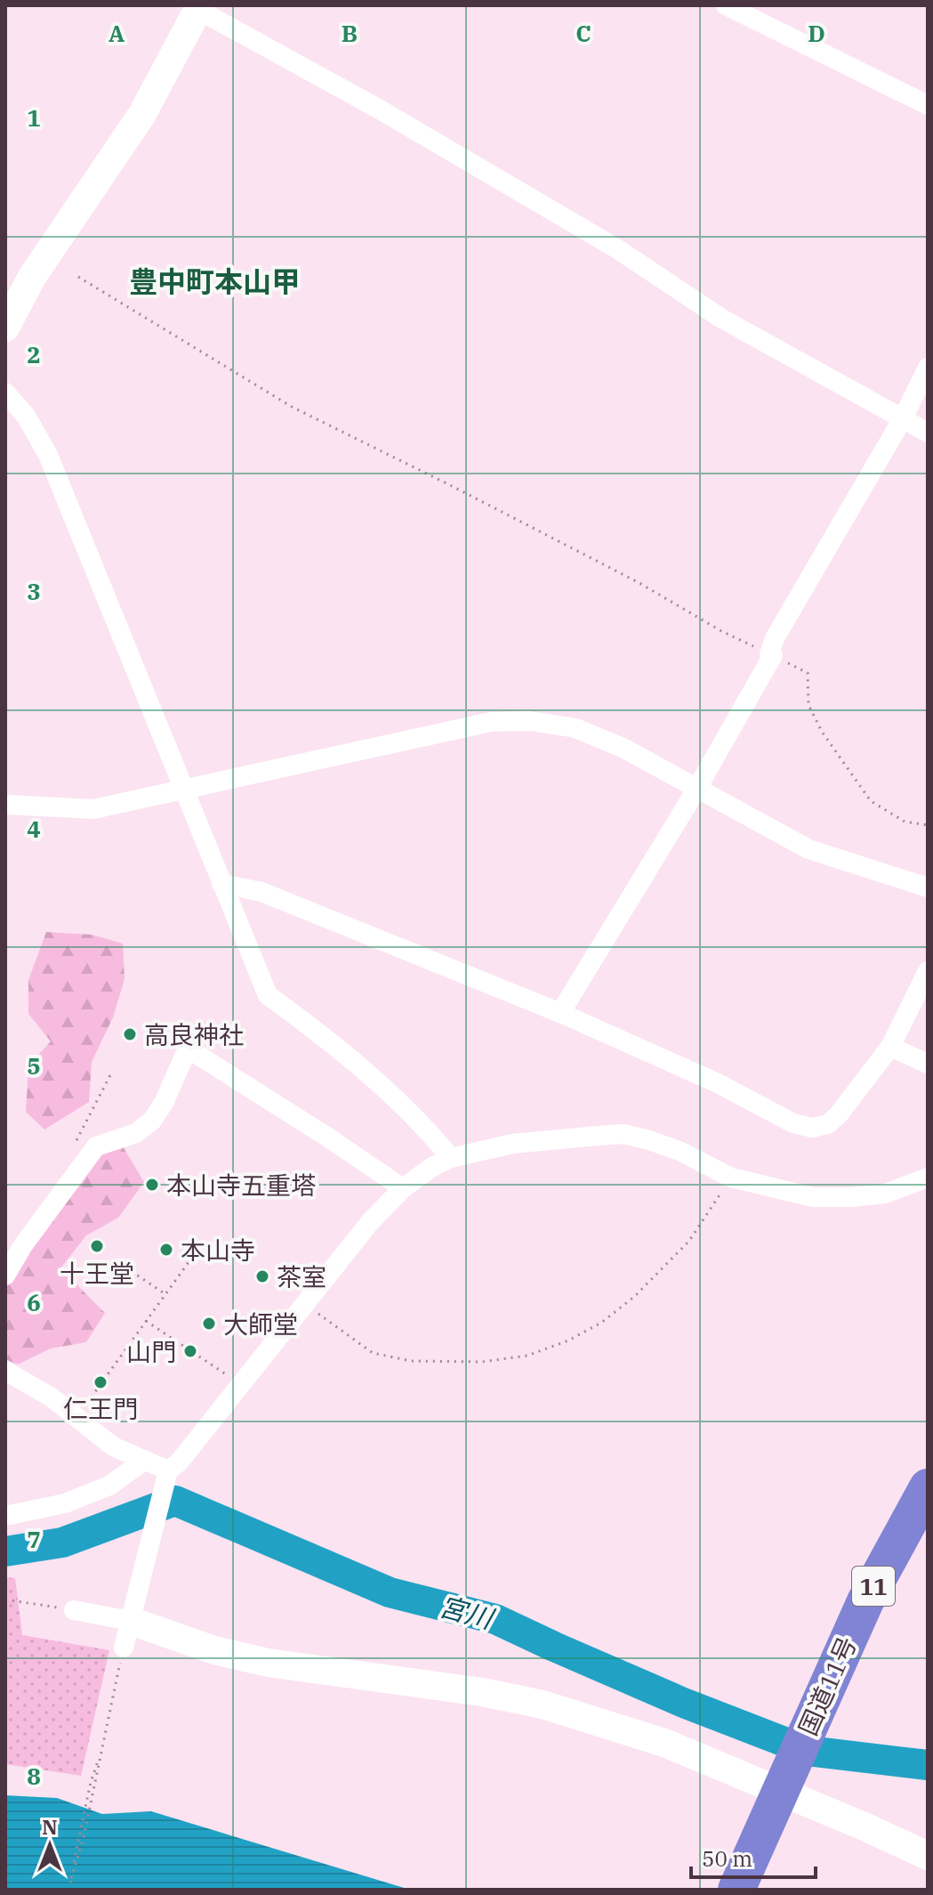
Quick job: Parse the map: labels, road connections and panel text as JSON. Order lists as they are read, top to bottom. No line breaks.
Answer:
{"streets":{"highway":["11","国道11号"]},"districts":["豊中町本山甲"],"water":["宮川"],"places":["高良神社","本山寺五重塔","十王堂","本山寺","茶室","大師堂","山門","仁王門"],"scale_bar":"50 m","north":"top","grid":{"columns":["A","B","C","D"],"rows":["1","2","3","4","5","6","7","8"]}}
